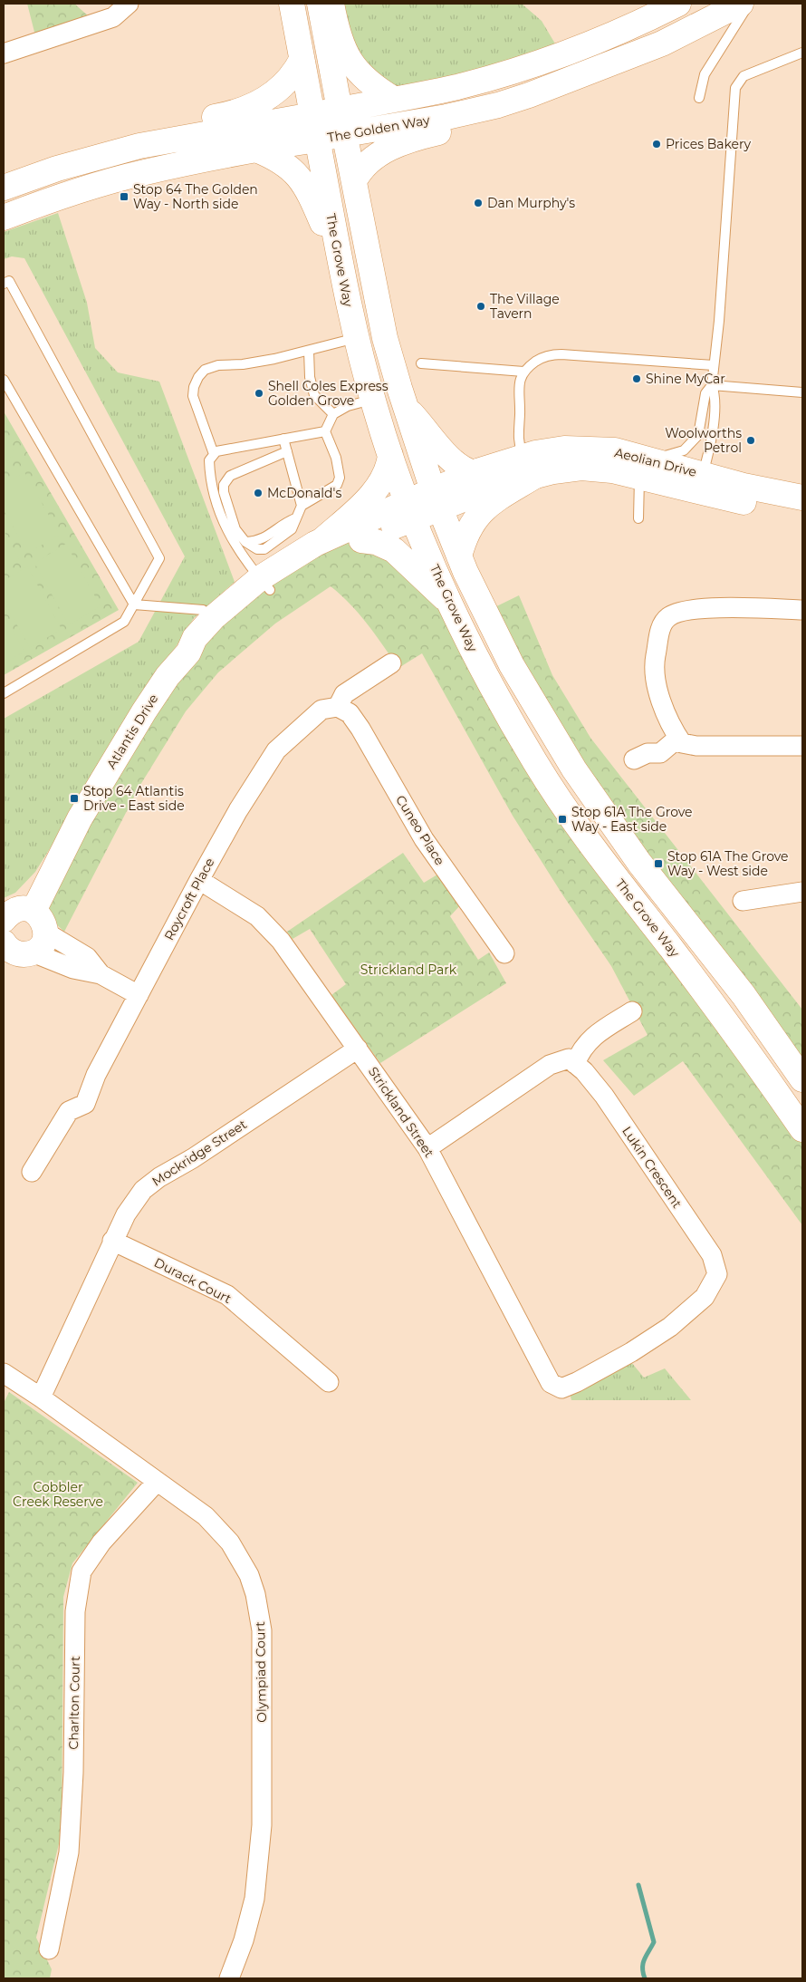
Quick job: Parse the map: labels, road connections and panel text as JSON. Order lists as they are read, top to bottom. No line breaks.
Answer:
{"streets":{"main road":["The Golden Way","The Grove Way","Aeolian Drive","Atlantis Drive"],"street":["Cuneo Place","Roycroft Place","Strickland Street","Mockridge Street","Lukin Crescent","Durack Court","Olympiad Court","Charlton Court"]},"crossings":[["The Golden Way","The Grove Way"],["The Grove Way","Aeolian Drive"],["The Grove Way","Atlantis Drive"],["Aeolian Drive","Atlantis Drive"],["Cuneo Place","Roycroft Place"],["Roycroft Place","Strickland Street"],["Strickland Street","Mockridge Street"],["Strickland Street","Lukin Crescent"],["Mockridge Street","Durack Court"],["Mockridge Street","Olympiad Court"],["Olympiad Court","Charlton Court"]],"parks":["Strickland Park","Cobbler Creek Reserve"],"places":{"other":["Prices Bakery","Dan Murphy's","The Village Tavern","Shine MyCar","Shell Coles Express Golden Grove","Woolworths Petrol","McDonald's"],"transit":["Stop 64 The Golden Way - North side","Stop 64 Atlantis Drive - East side","Stop 61A The Grove Way - East side","Stop 61A The Grove Way - West side"]}}
